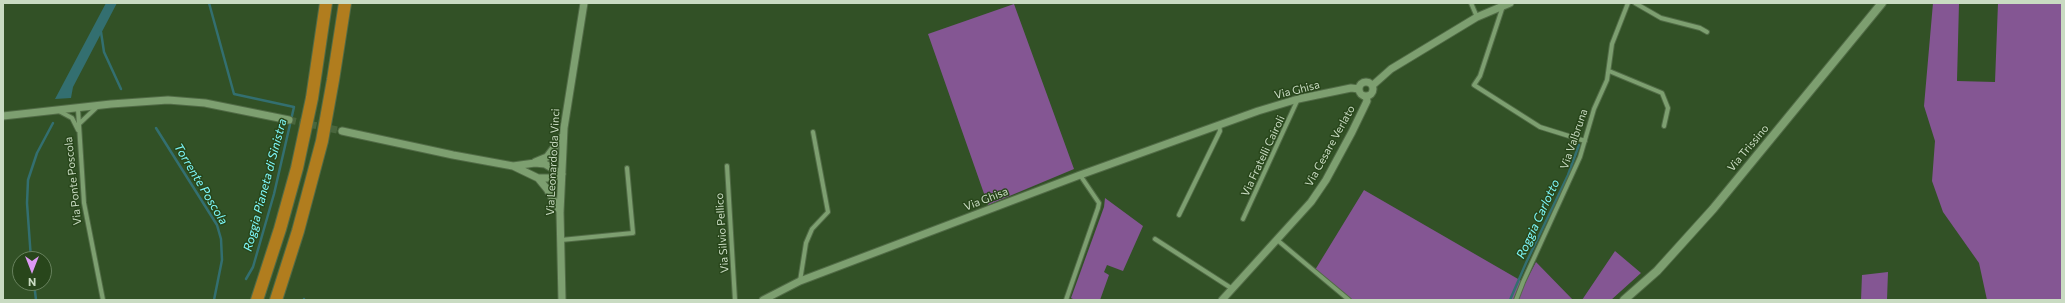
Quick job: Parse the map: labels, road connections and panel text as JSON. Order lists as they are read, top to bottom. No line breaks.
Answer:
{"streets":{"main road":["Via Trissino"],"street":["Via Ghisa","Via Valbruna","Via Cesare Verlato","Via Fratelli Cairoli","Via Leonardo da Vinci","Via Ponte Poscola","Via Silvio Pellico"]},"crossings":[["Via Ghisa","Via Cesare Verlato"],["Via Ghisa","Via Fratelli Cairoli"]],"water":["Torrente Poscola","Roggia Pianeta di Sinistra","Roggia Carlotto"],"north":"bottom"}
